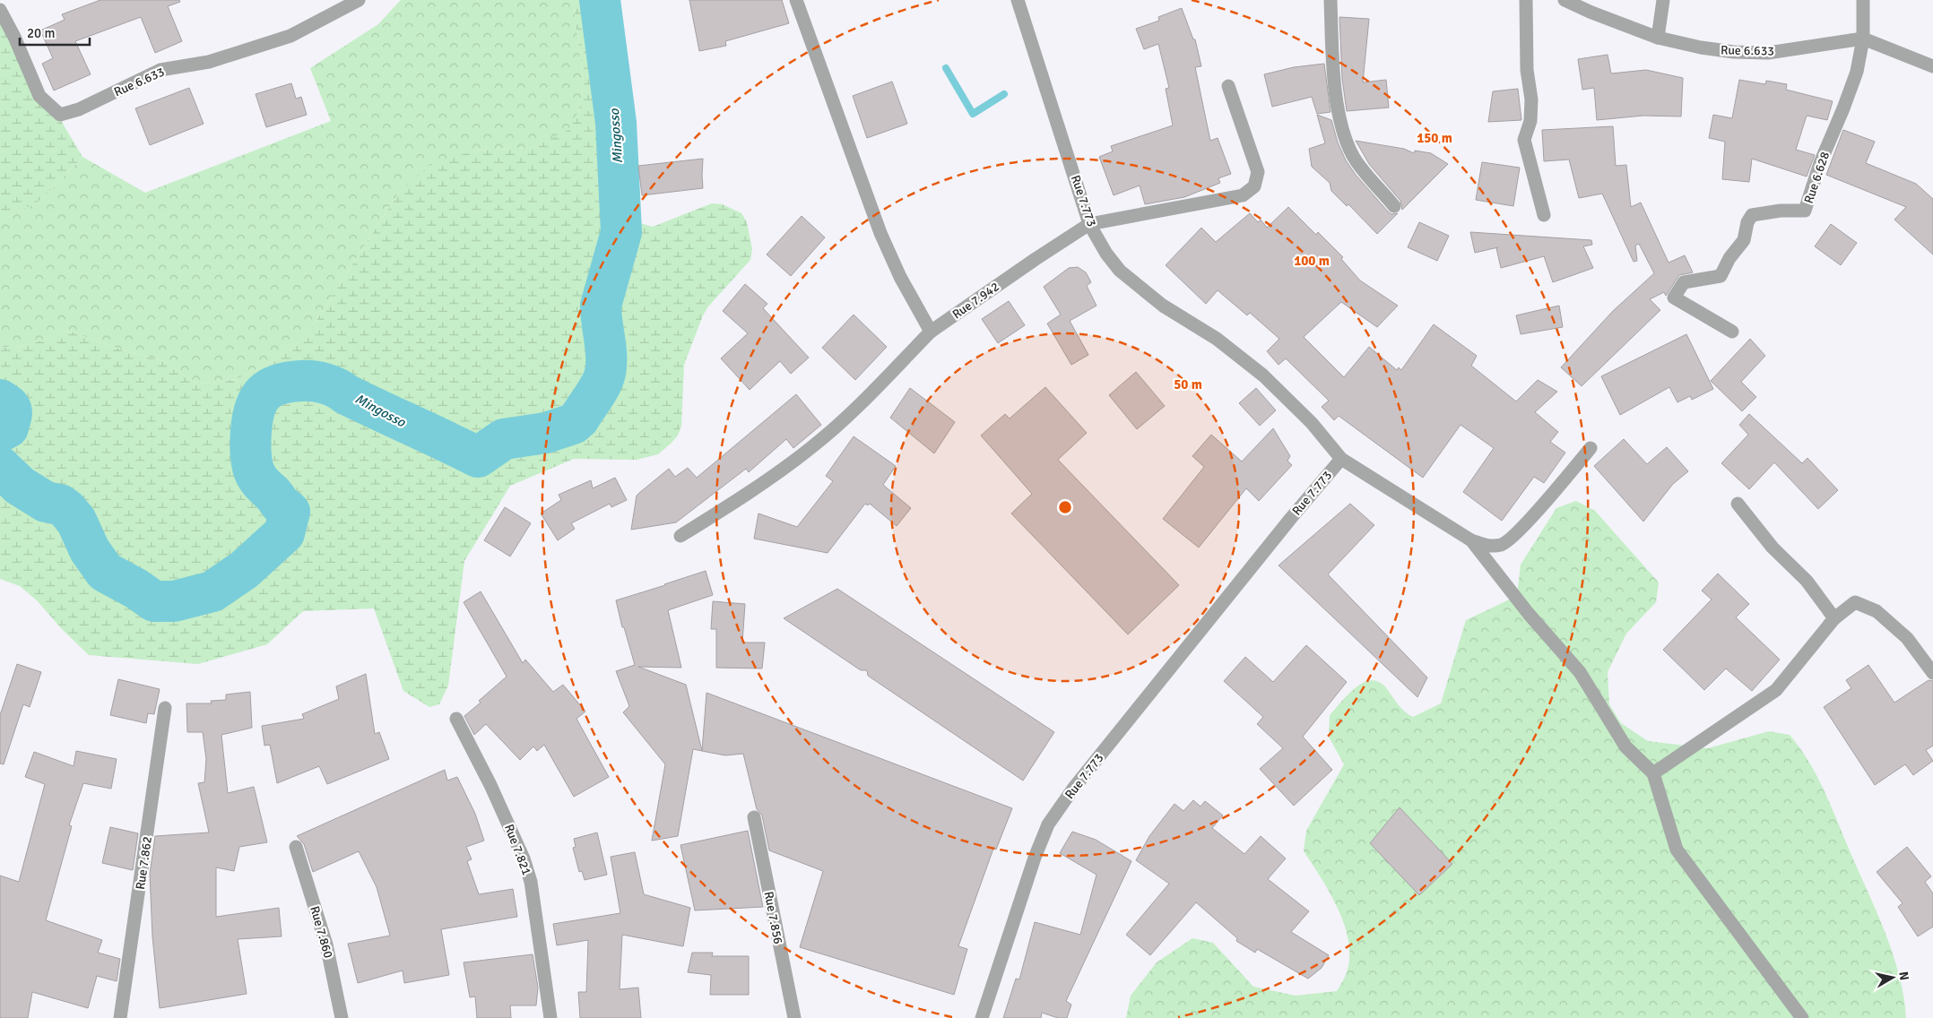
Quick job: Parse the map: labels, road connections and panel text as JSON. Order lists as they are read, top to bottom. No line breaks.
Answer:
{"streets":{"street":["Rue 6.633","Rue 6.628","Rue 7.773","Rue 7.942","Rue 7.821","Rue 7.862","Rue 7.856","Rue 7.860"]},"crossings":[["Rue 6.633","Rue 6.628"],["Rue 7.773","Rue 7.942"]],"water":["Mingosso"],"scale_bar":"20 m","north":"right","rings":["150 m","100 m","50 m"]}
